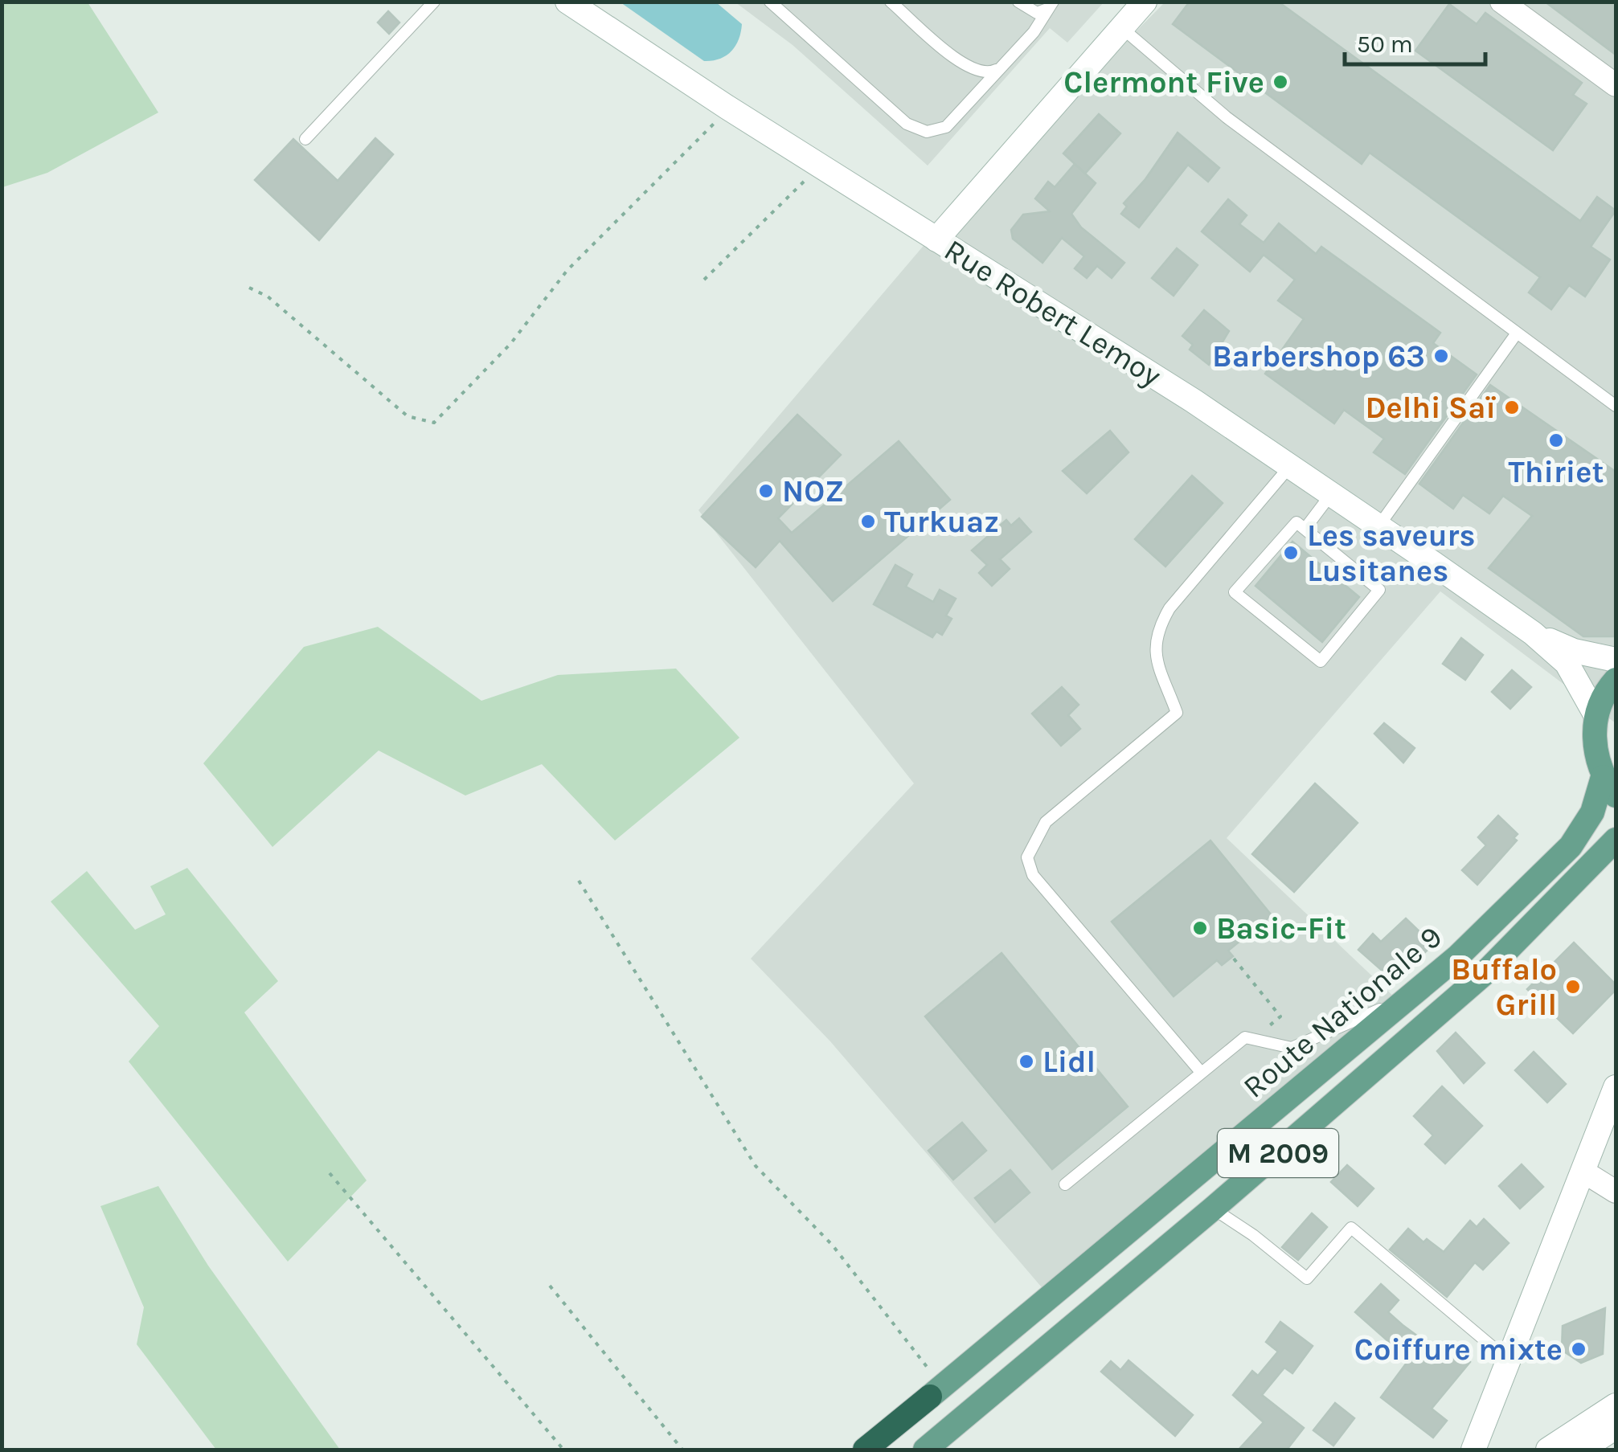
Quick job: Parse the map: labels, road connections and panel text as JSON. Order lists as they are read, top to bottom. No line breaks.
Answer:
{"streets":{"highway":["Route Nationale 9","M 2009"],"main road":["Rue Robert Lemoy"]},"places":["Clermont Five","Barbershop 63","Delhi Saï","Thiriet","NOZ","Turkuaz","Les saveurs Lusitanes","Basic-Fit","Buffalo Grill","Lidl","Coiffure mixte"],"scale_bar":"50 m"}
